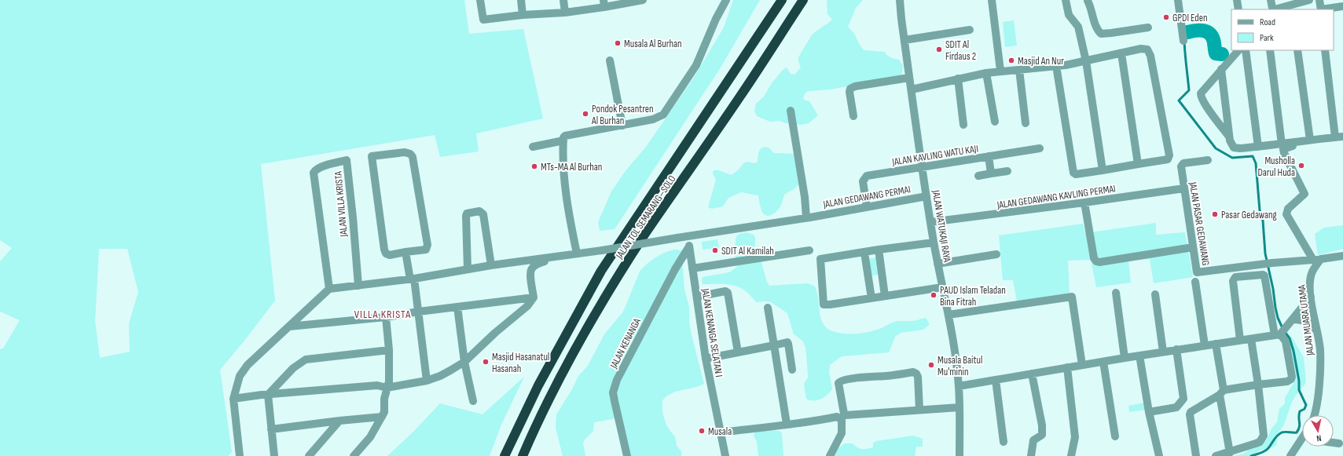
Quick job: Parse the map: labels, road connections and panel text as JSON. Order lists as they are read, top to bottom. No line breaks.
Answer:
{"streets":{"highway":["JALAN TOL SEMARANG–SOLO"],"street":["JALAN KAVLING WATU KAJI","JALAN GEDAWANG PERMAI","JALAN GEDAWANG KAVLING PERMAI","JALAN VILLA KRISTA","JALAN PASAR GEDAWANG","JALAN WATUKAJI RAYA","JALAN MUARA UTAMA","JALAN KENANGA SELATAN I","JALAN KENANGA"]},"crossings":[["JALAN KAVLING WATU KAJI","JALAN GEDAWANG PERMAI"],["JALAN KAVLING WATU KAJI","JALAN WATUKAJI RAYA"],["JALAN GEDAWANG PERMAI","JALAN WATUKAJI RAYA"],["JALAN GEDAWANG KAVLING PERMAI","JALAN PASAR GEDAWANG"],["JALAN GEDAWANG KAVLING PERMAI","JALAN WATUKAJI RAYA"],["JALAN PASAR GEDAWANG","JALAN MUARA UTAMA"],["JALAN KENANGA SELATAN I","JALAN KENANGA"]],"districts":["VILLA KRISTA"],"places":["GPDI Eden","Musala Al Burhan","SDIT Al Firdaus 2","Masjid An Nur","Pondok Pesantren Al Burhan","Musholla Darul Huda","MTs-MA Al Burhan","Pasar Gedawang","SDIT Al Kamilah","PAUD Islam Teladan Bina Fitrah","Masjid Hasanatul Hasanah","Musala Baitul Mu'minin","Musala"],"legend":["Road","Park"],"north":"bottom"}
